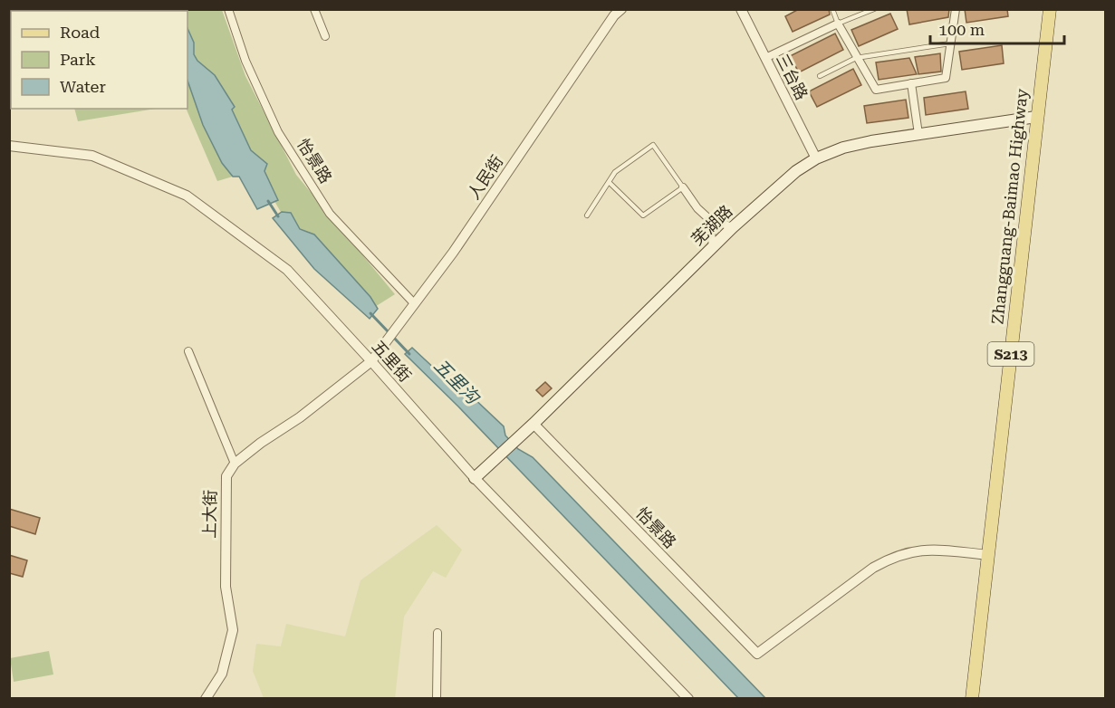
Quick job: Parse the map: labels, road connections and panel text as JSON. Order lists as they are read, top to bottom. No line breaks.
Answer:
{"streets":{"main road":["Zhangguang-Baimao Highway","芜湖路","S213"],"street":["三台路","怡景路","人民街","五里街","上大街"]},"crossings":[["三台路","芜湖路"],["怡景路","人民街"],["怡景路","Zhangguang-Baimao Highway"],["怡景路","芜湖路"],["人民街","五里街"],["Zhangguang-Baimao Highway","芜湖路"],["芜湖路","五里街"]],"water":["五里沟"],"legend":["Road","Park","Water"],"scale_bar":"100 m"}
